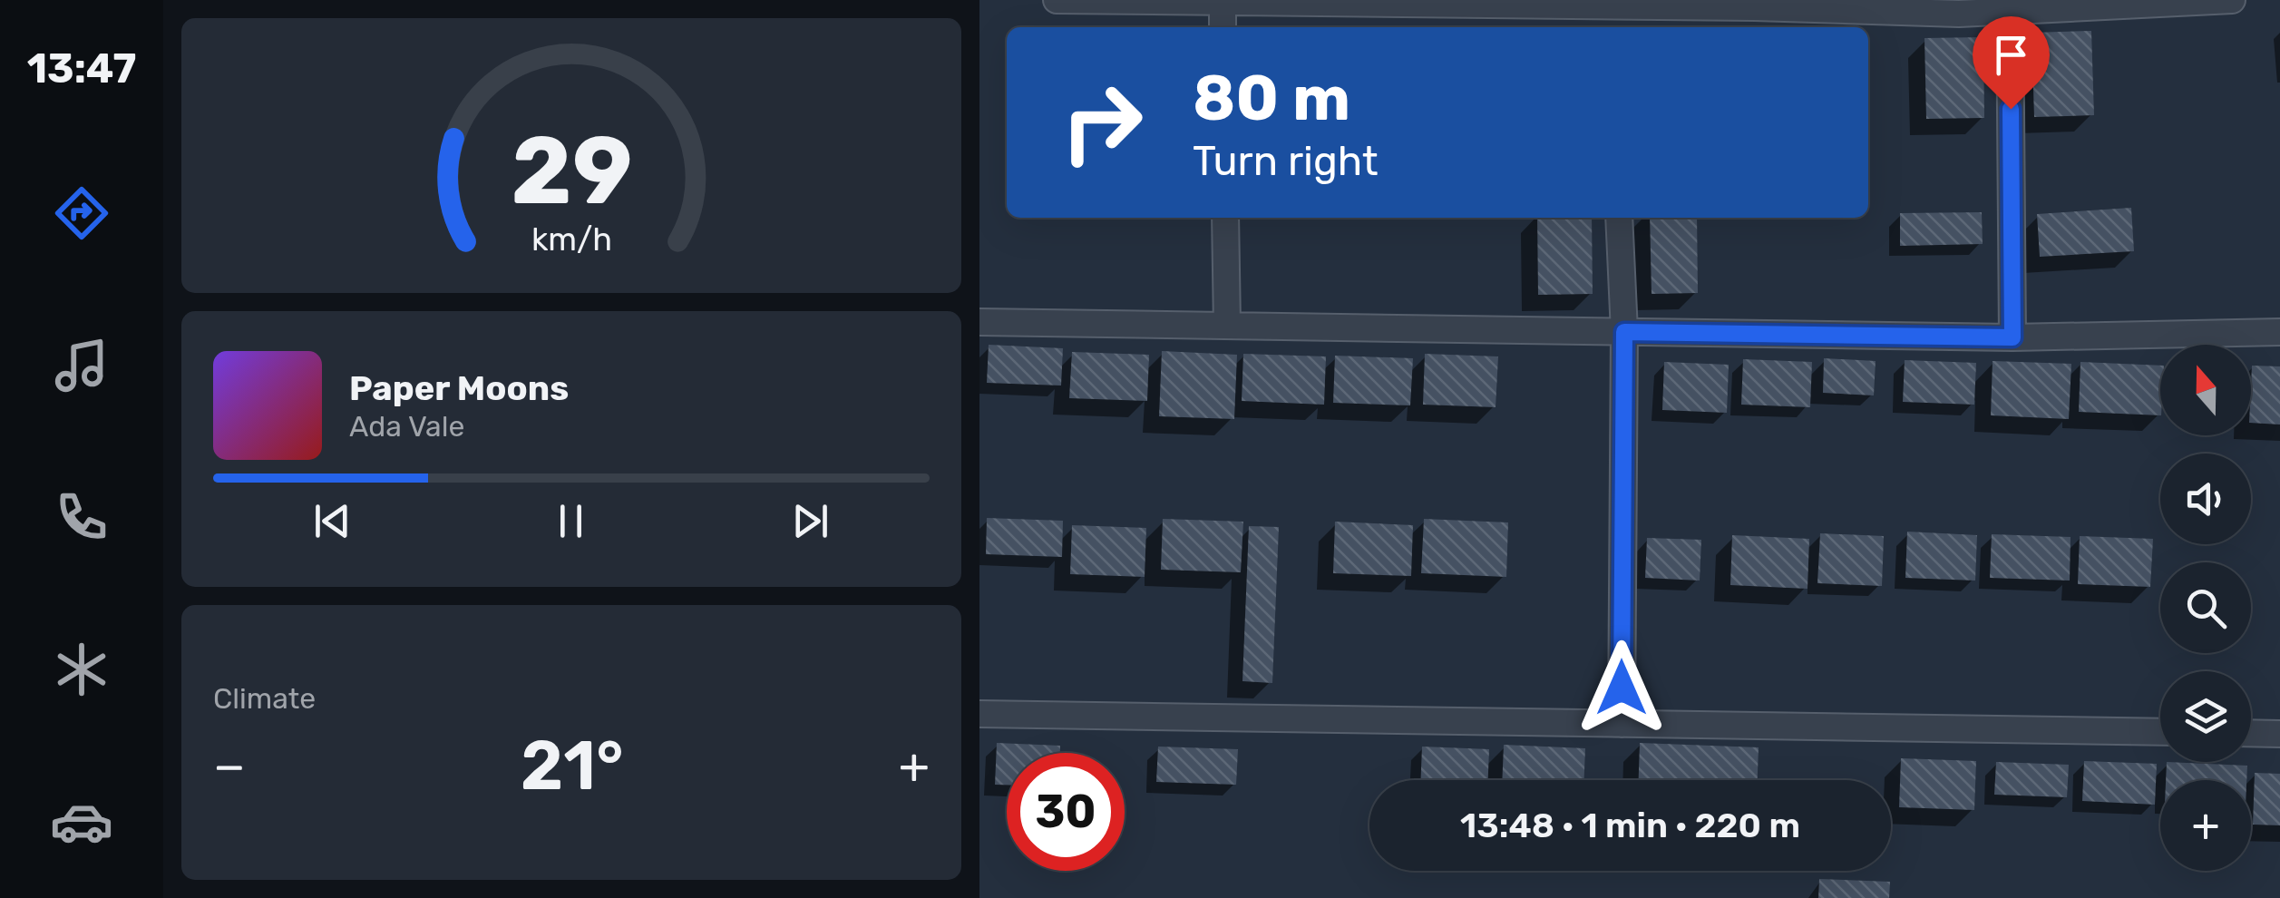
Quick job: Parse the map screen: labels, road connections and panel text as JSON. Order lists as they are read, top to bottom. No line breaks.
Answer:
{"north":"top","page":{"tabs":"13:47","turn":["80 m","Turn right"],"map_buttons":"+","song":["Paper Moons","Ada Vale"],"tile":"Climate","heat":["−","21°","+"],"limit":"30","trip":"13:48 · 1 min · 220 m","gauge":["29","km/h"]}}
